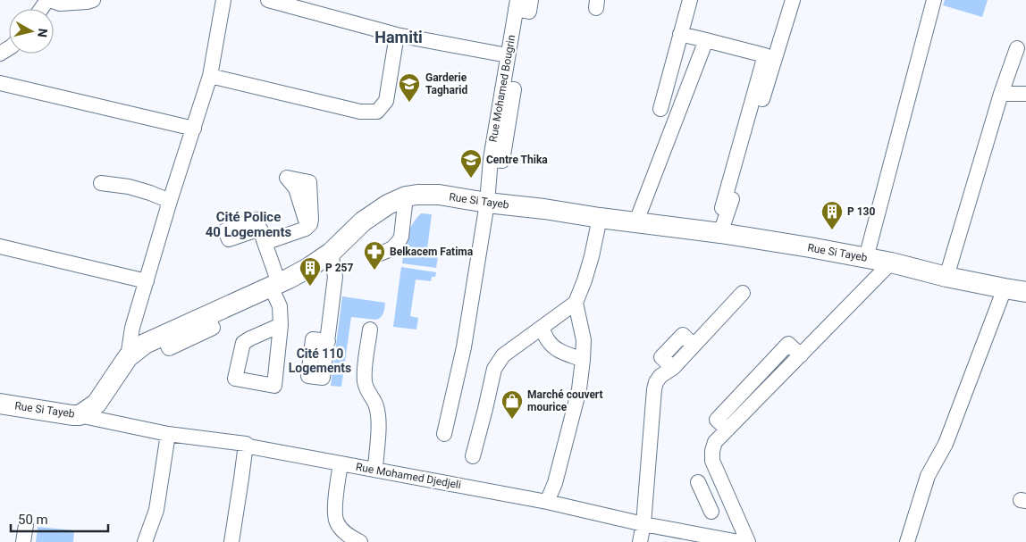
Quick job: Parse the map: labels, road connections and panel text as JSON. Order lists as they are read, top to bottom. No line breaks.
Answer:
{"streets":{"main road":["Rue Si Tayeb"],"street":["Rue Mohamed Bougrin","Rue Mohamed Djedjeli"]},"crossings":[["Rue Si Tayeb","Rue Mohamed Djedjeli"]],"districts":["Hamiti","Cité Police 40 Logements","Cité 110 Logements"],"places":{"school or university":["Garderie Tagharid","Centre Thika"],"building":["P 130","P 257"],"pharmacy":["Belkacem Fatima"],"shop":["Marché couvert mourice"]},"scale_bar":"50 m","north":"right"}
